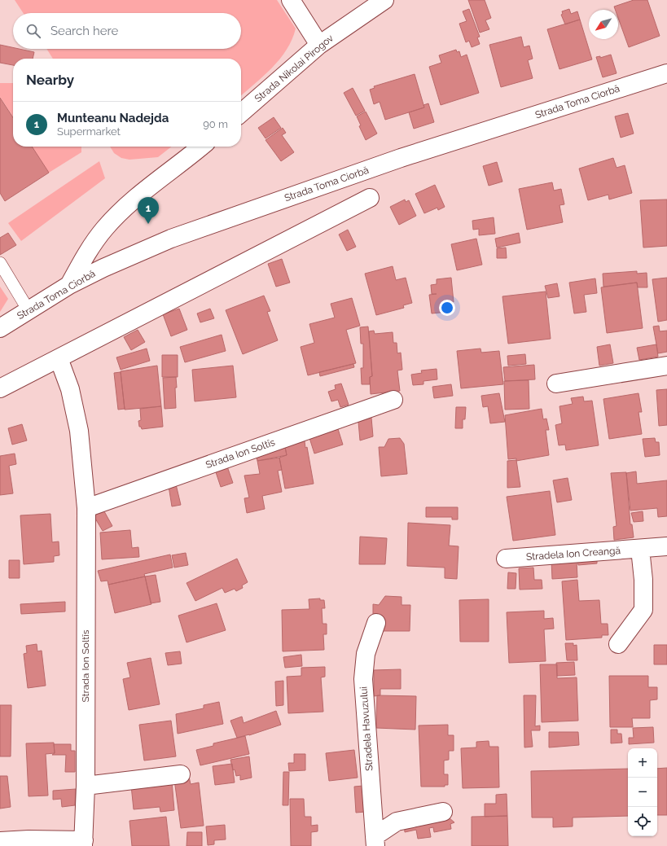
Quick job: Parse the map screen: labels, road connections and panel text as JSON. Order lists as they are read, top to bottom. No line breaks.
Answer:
{"streets":{"street":["Strada Nikolai Pirogov","Strada Toma Ciorbă","Strada Ion Soltîs","Stradela Ion Creangă","Stradela Havuzului"]},"north":"bottom left","page":{"search":"Search here","heading":"Nearby","list":[{"mark":"1","name":"Munteanu Nadejda","note":"Supermarket","value":"90 m"}],"pins":"1","map_buttons":["+","−"]}}
